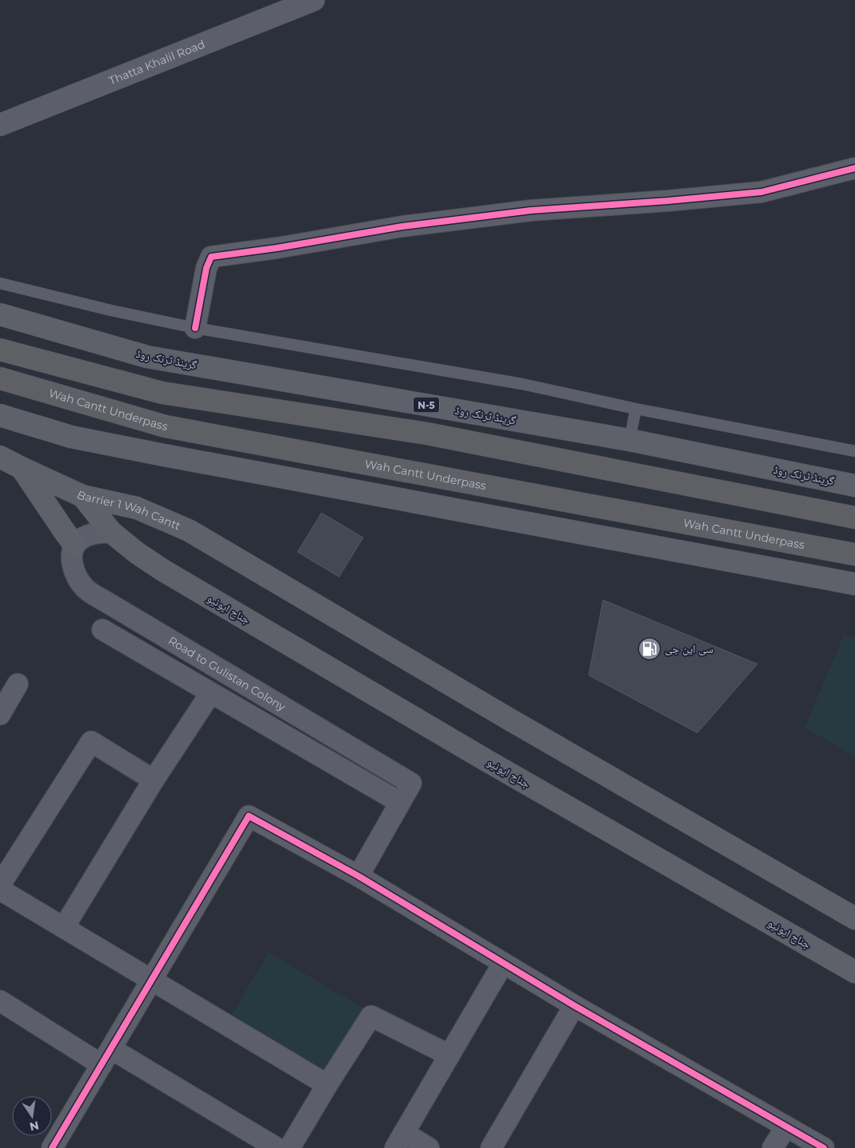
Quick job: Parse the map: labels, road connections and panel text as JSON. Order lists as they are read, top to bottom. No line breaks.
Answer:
{"streets":{"highway":["Wah Cantt Underpass"],"main road":["گرینڈ ٹرنک روڈ","N-5","Barrier 1 Wah Cantt","جناح ایونیو"],"street":["Thatta Khalil Road","Road to Gulistan Colony"]},"crossings":[["Barrier 1 Wah Cantt","جناح ایونیو"]],"places":{"fuel station":["سی این جی"]},"north":"bottom"}
